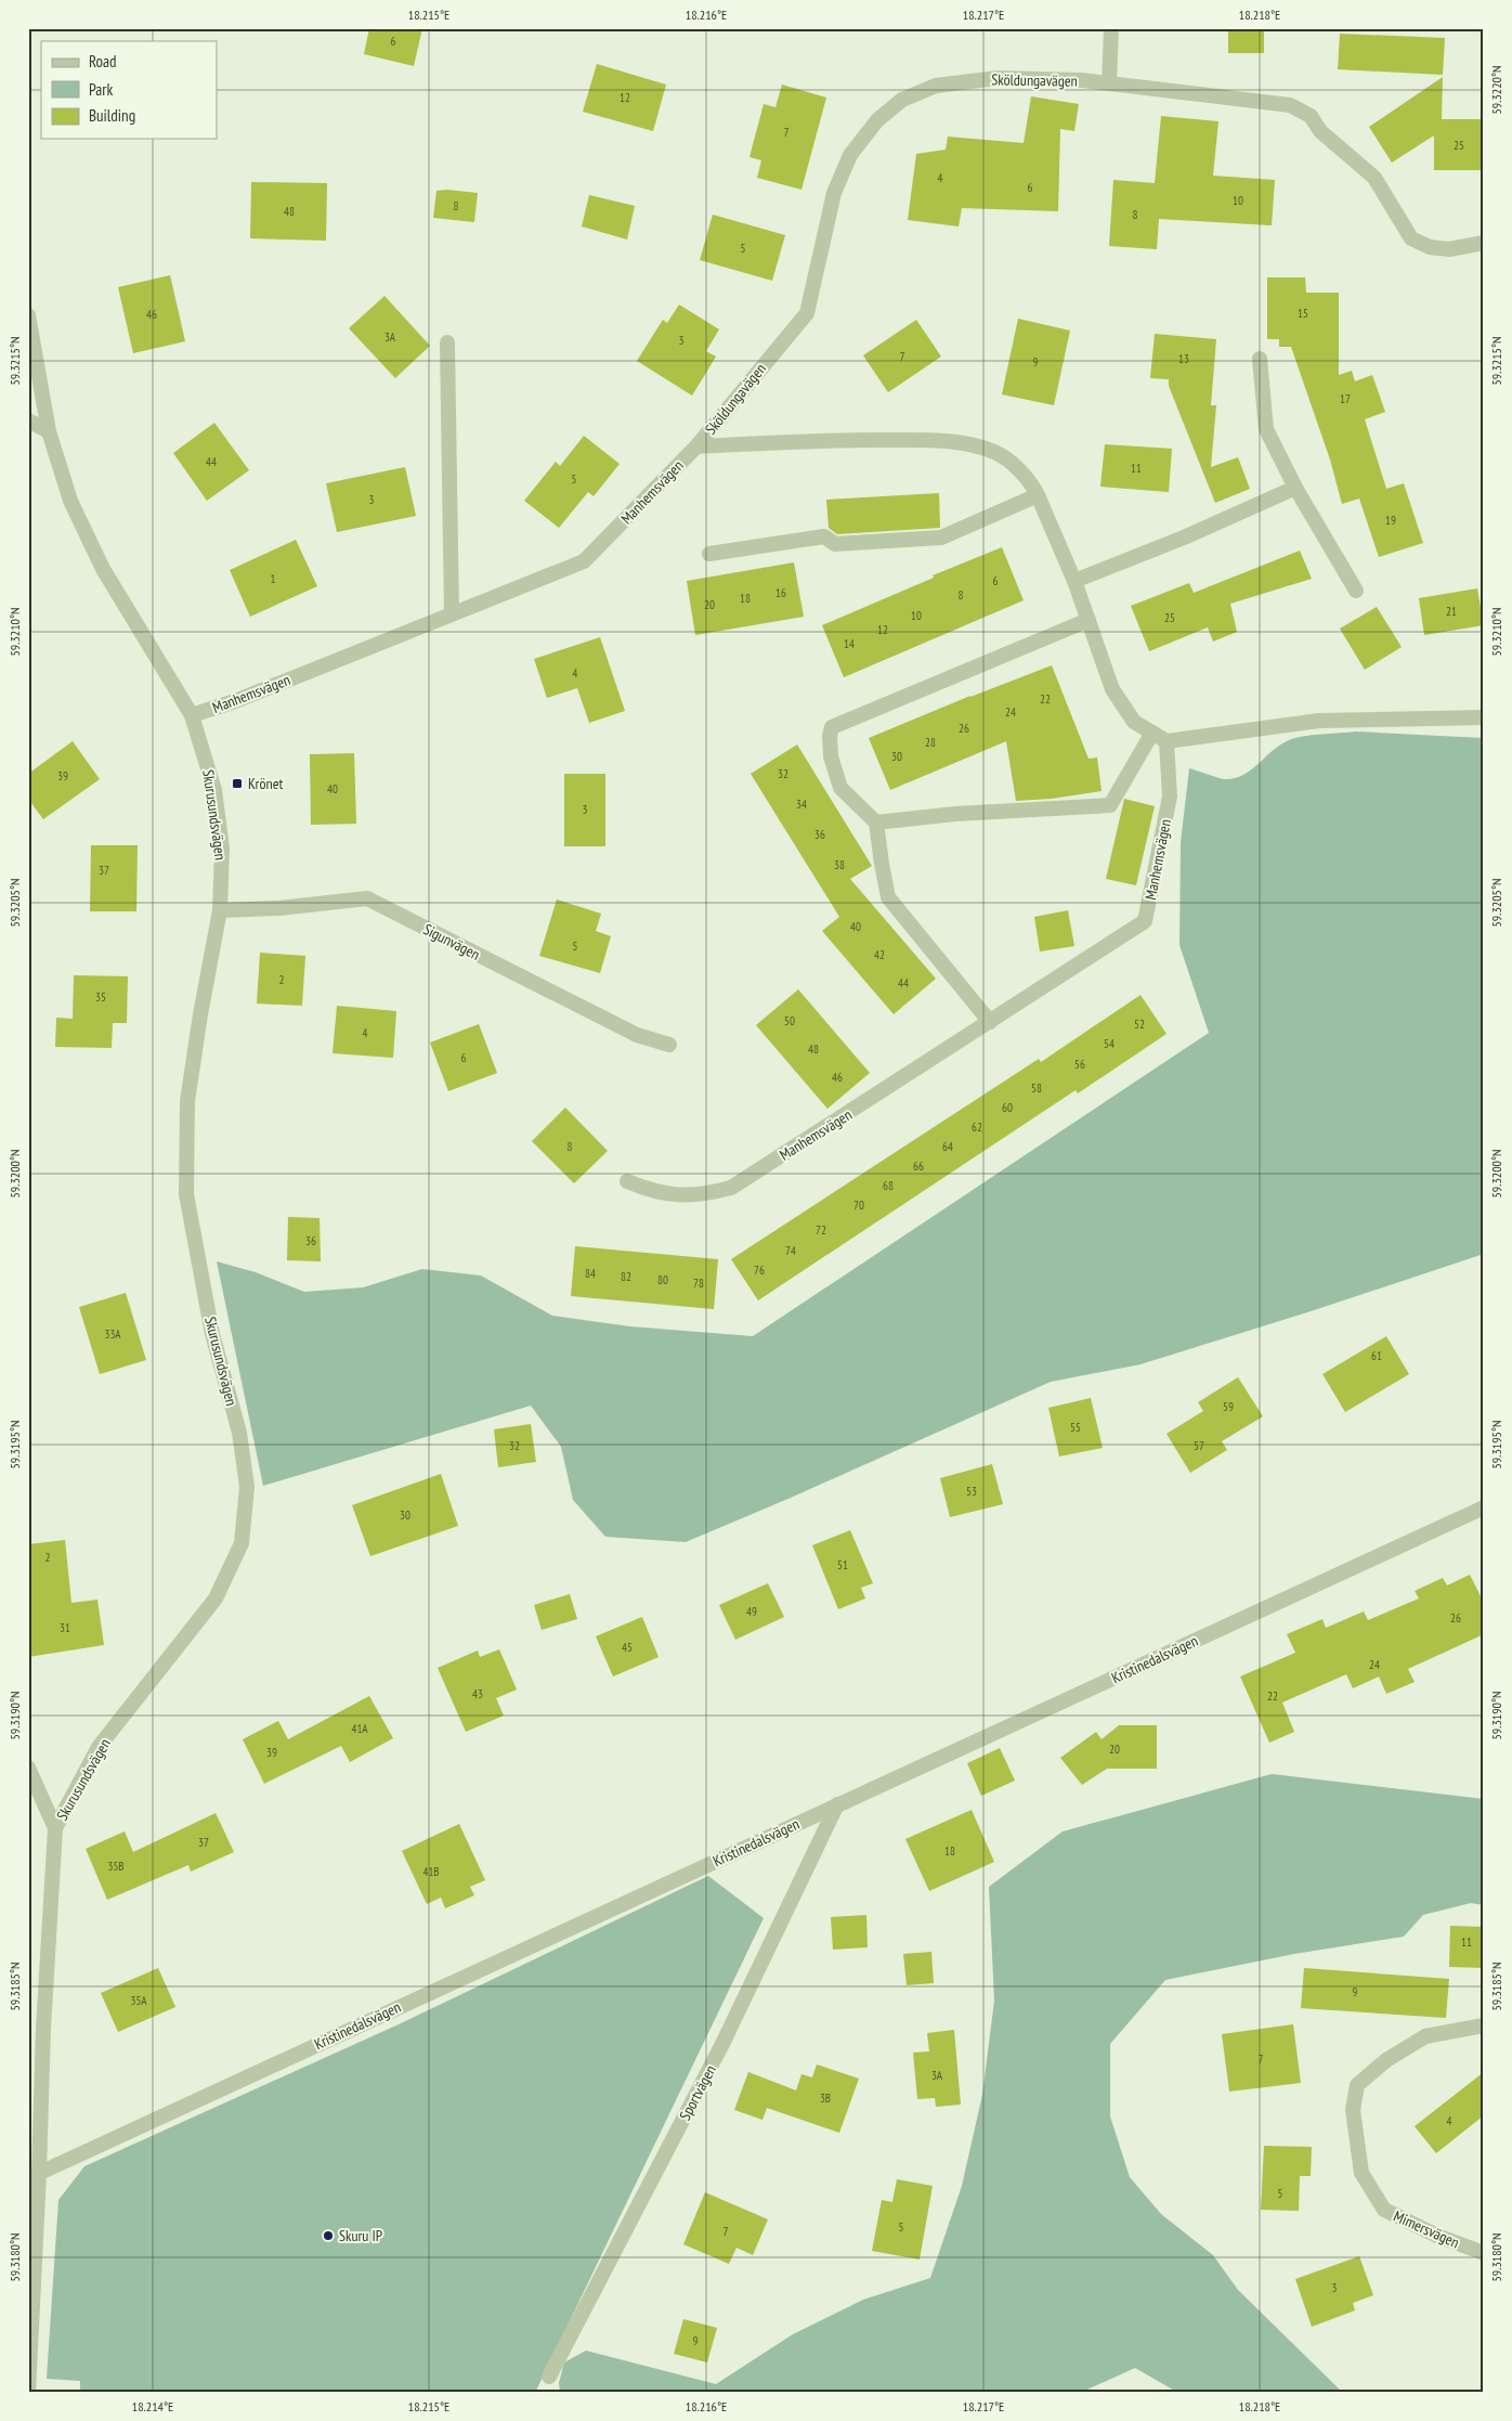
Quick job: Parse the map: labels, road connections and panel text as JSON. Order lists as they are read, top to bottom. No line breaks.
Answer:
{"streets":{"street":["Sköldungavägen","Manhemsvägen","Skurusundsvägen","Sigunvägen","Kristinedalsvägen","Sportvägen","Mimersvägen"]},"crossings":[["Sköldungavägen","Manhemsvägen"],["Manhemsvägen","Skurusundsvägen"],["Skurusundsvägen","Sigunvägen"],["Skurusundsvägen","Kristinedalsvägen"],["Kristinedalsvägen","Sportvägen"]],"places":{"transit":["Krönet"],"other":["Skuru IP"]},"house_numbers":["6","12","7","25","4","6","10","8","48","8","5","15","46","3A","3","7","13","9","17","44","11","5","3","19","1","6","16","8","18","20","21","10","25","12","14","4","22","24","26","28","30","32","39","40","34","3","36","38","37","40","5","42","2","44","35","50","52","4","54","48","6","56","46","58","60","62","8","64","66","68","70","72","36","74","76","84","82","80","78","33A","61","59","55","32","57","53","30","2","51","49","26","31","45","24","43","22","41A","20","39","37","18","35B","41B","11","9","35A","7","3A","3B","4","5","5","7","3","9"],"legend":["Road","Park","Building"],"coordinates":["18.215°E","18.216°E","18.217°E","18.218°E","59.3220°N","59.3215°N","59.3210°N","59.3205°N","59.3200°N","59.3195°N","59.3190°N","59.3185°N","59.3180°N","18.214°E"]}
